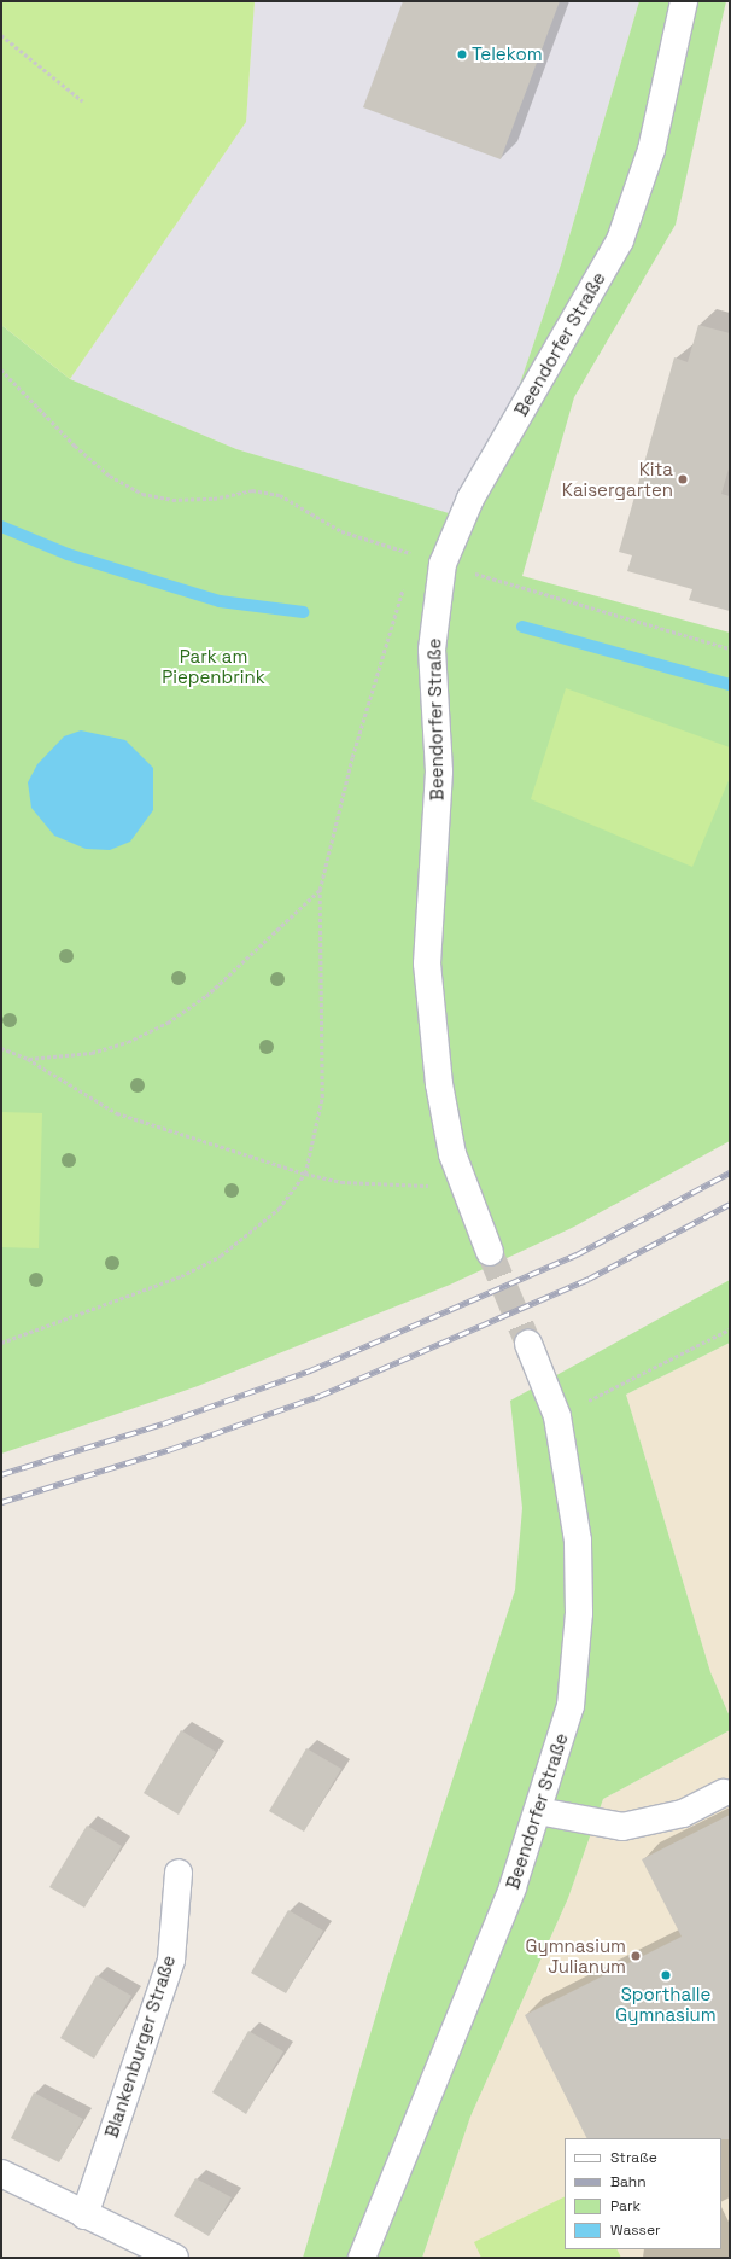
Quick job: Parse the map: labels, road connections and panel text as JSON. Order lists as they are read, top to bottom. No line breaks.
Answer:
{"streets":{"street":["Beendorfer Straße","Blankenburger Straße"]},"parks":["Park am Piepenbrink"],"places":["Telekom","Kita Kaisergarten","Gymnasium Julianum","Sporthalle Gymnasium"],"legend":["Straße","Bahn","Park","Wasser"]}
